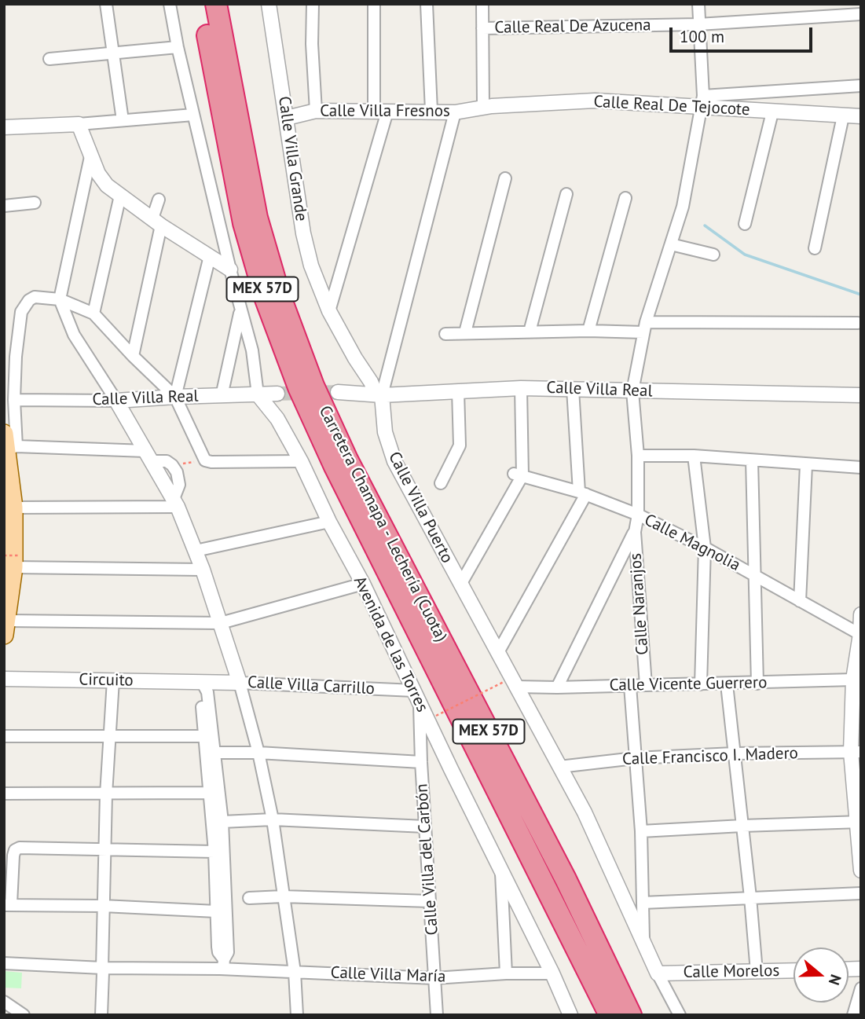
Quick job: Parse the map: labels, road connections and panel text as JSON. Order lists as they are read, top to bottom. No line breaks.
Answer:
{"streets":{"highway":["MEX 57D","Carretera Chamapa - Lechería (Cuota)"],"street":["Calle Real De Azucena","Calle Real De Tejocote","Calle Villa Fresnos","Calle Villa Grande","Calle Villa Real","Calle Villa Puerto","Calle Magnolia","Calle Naranjos","Avenida de las Torres","Circuito","Calle Vicente Guerrero","Calle Villa Carrillo","Calle Francisco I. Madero","Calle Villa del Carbón","Calle Morelos","Calle Villa María"]},"crossings":[["Calle Real De Azucena","Calle Naranjos"],["Calle Real De Tejocote","Calle Villa Fresnos"],["Calle Real De Tejocote","Calle Naranjos"],["Calle Villa Fresnos","Calle Villa Grande"],["Calle Villa Grande","Calle Villa Real"],["Calle Villa Grande","Calle Villa Puerto"],["Calle Villa Real","Calle Villa Puerto"],["Calle Villa Real","Calle Naranjos"],["Calle Villa Real","Avenida de las Torres"],["Calle Villa Puerto","Calle Vicente Guerrero"],["Calle Villa Puerto","Calle Francisco I. Madero"],["Calle Magnolia","Calle Naranjos"],["Calle Naranjos","Calle Vicente Guerrero"],["Avenida de las Torres","Calle Villa Carrillo"],["Avenida de las Torres","Calle Villa del Carbón"],["Avenida de las Torres","Calle Villa María"],["Circuito","Calle Villa Carrillo"],["Calle Villa Carrillo","Calle Villa del Carbón"],["Calle Villa del Carbón","Calle Villa María"]],"scale_bar":"100 m","north":"right"}
